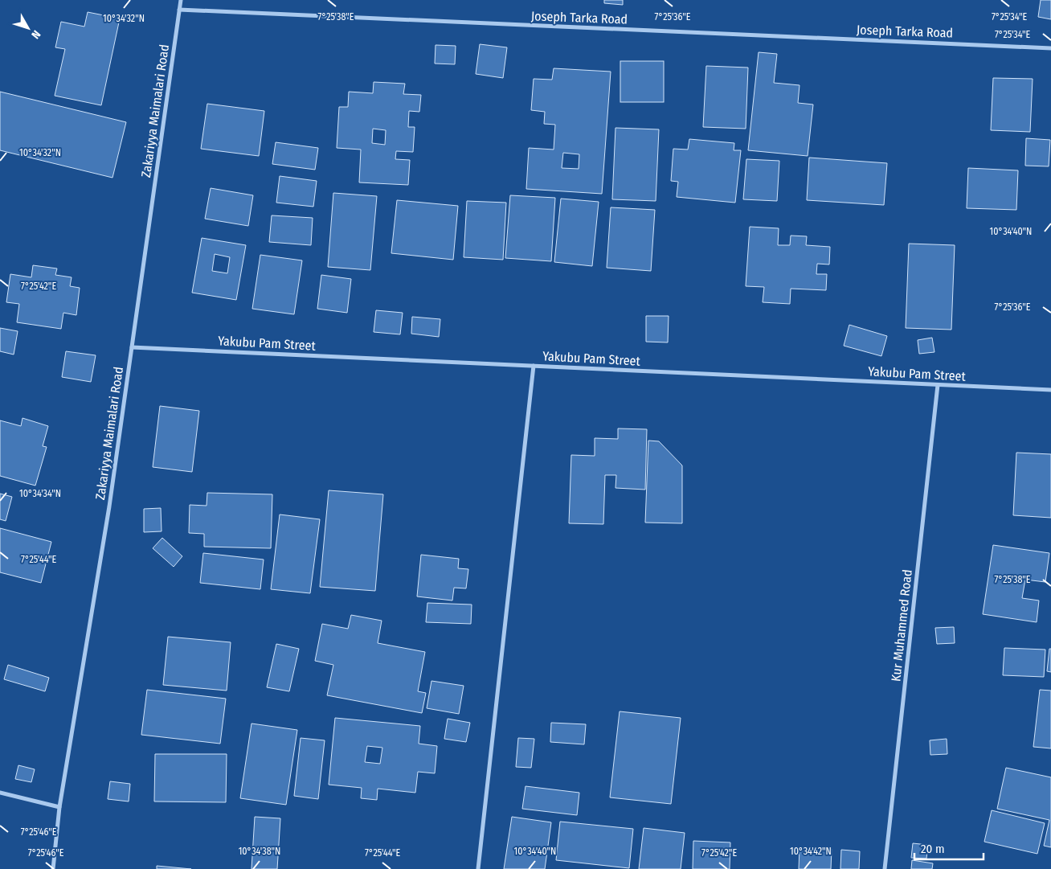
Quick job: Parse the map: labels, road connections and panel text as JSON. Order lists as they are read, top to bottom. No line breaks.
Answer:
{"streets":{"street":["Joseph Tarka Road","Zakariyya Maimalari Road","Yakubu Pam Street","Kur Muhammed Road"]},"crossings":[["Joseph Tarka Road","Zakariyya Maimalari Road"],["Zakariyya Maimalari Road","Yakubu Pam Street"],["Yakubu Pam Street","Kur Muhammed Road"]],"scale_bar":"20 m","north":"bottom right","coordinates":["7°25'38\"E","7°25'36\"E","7°25'34\"E","10°34'32\"N","10°34'40\"N","7°25'42\"E","10°34'34\"N","7°25'44\"E","7°25'46\"E","10°34'38\"N","10°34'42\"N"]}
